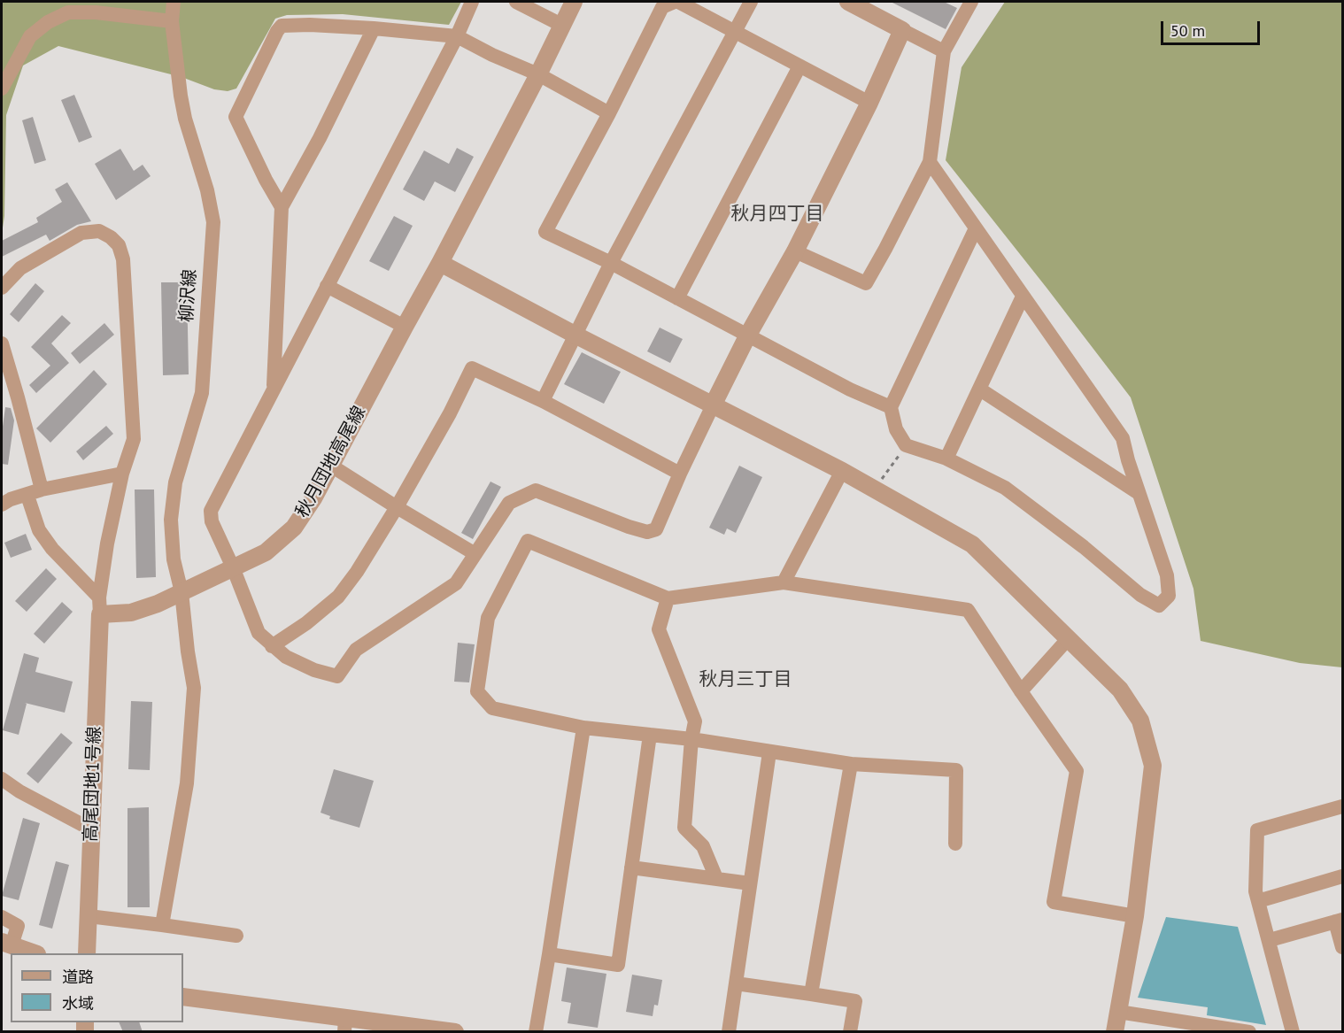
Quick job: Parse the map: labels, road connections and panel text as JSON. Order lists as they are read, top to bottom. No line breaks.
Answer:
{"streets":{"street":["柳沢線","秋月団地高尾線","高尾団地1号線"]},"crossings":[["柳沢線","秋月団地高尾線"],["秋月団地高尾線","高尾団地1号線"]],"districts":["秋月四丁目","秋月三丁目"],"legend":["道路","水域"],"scale_bar":"50 m"}
